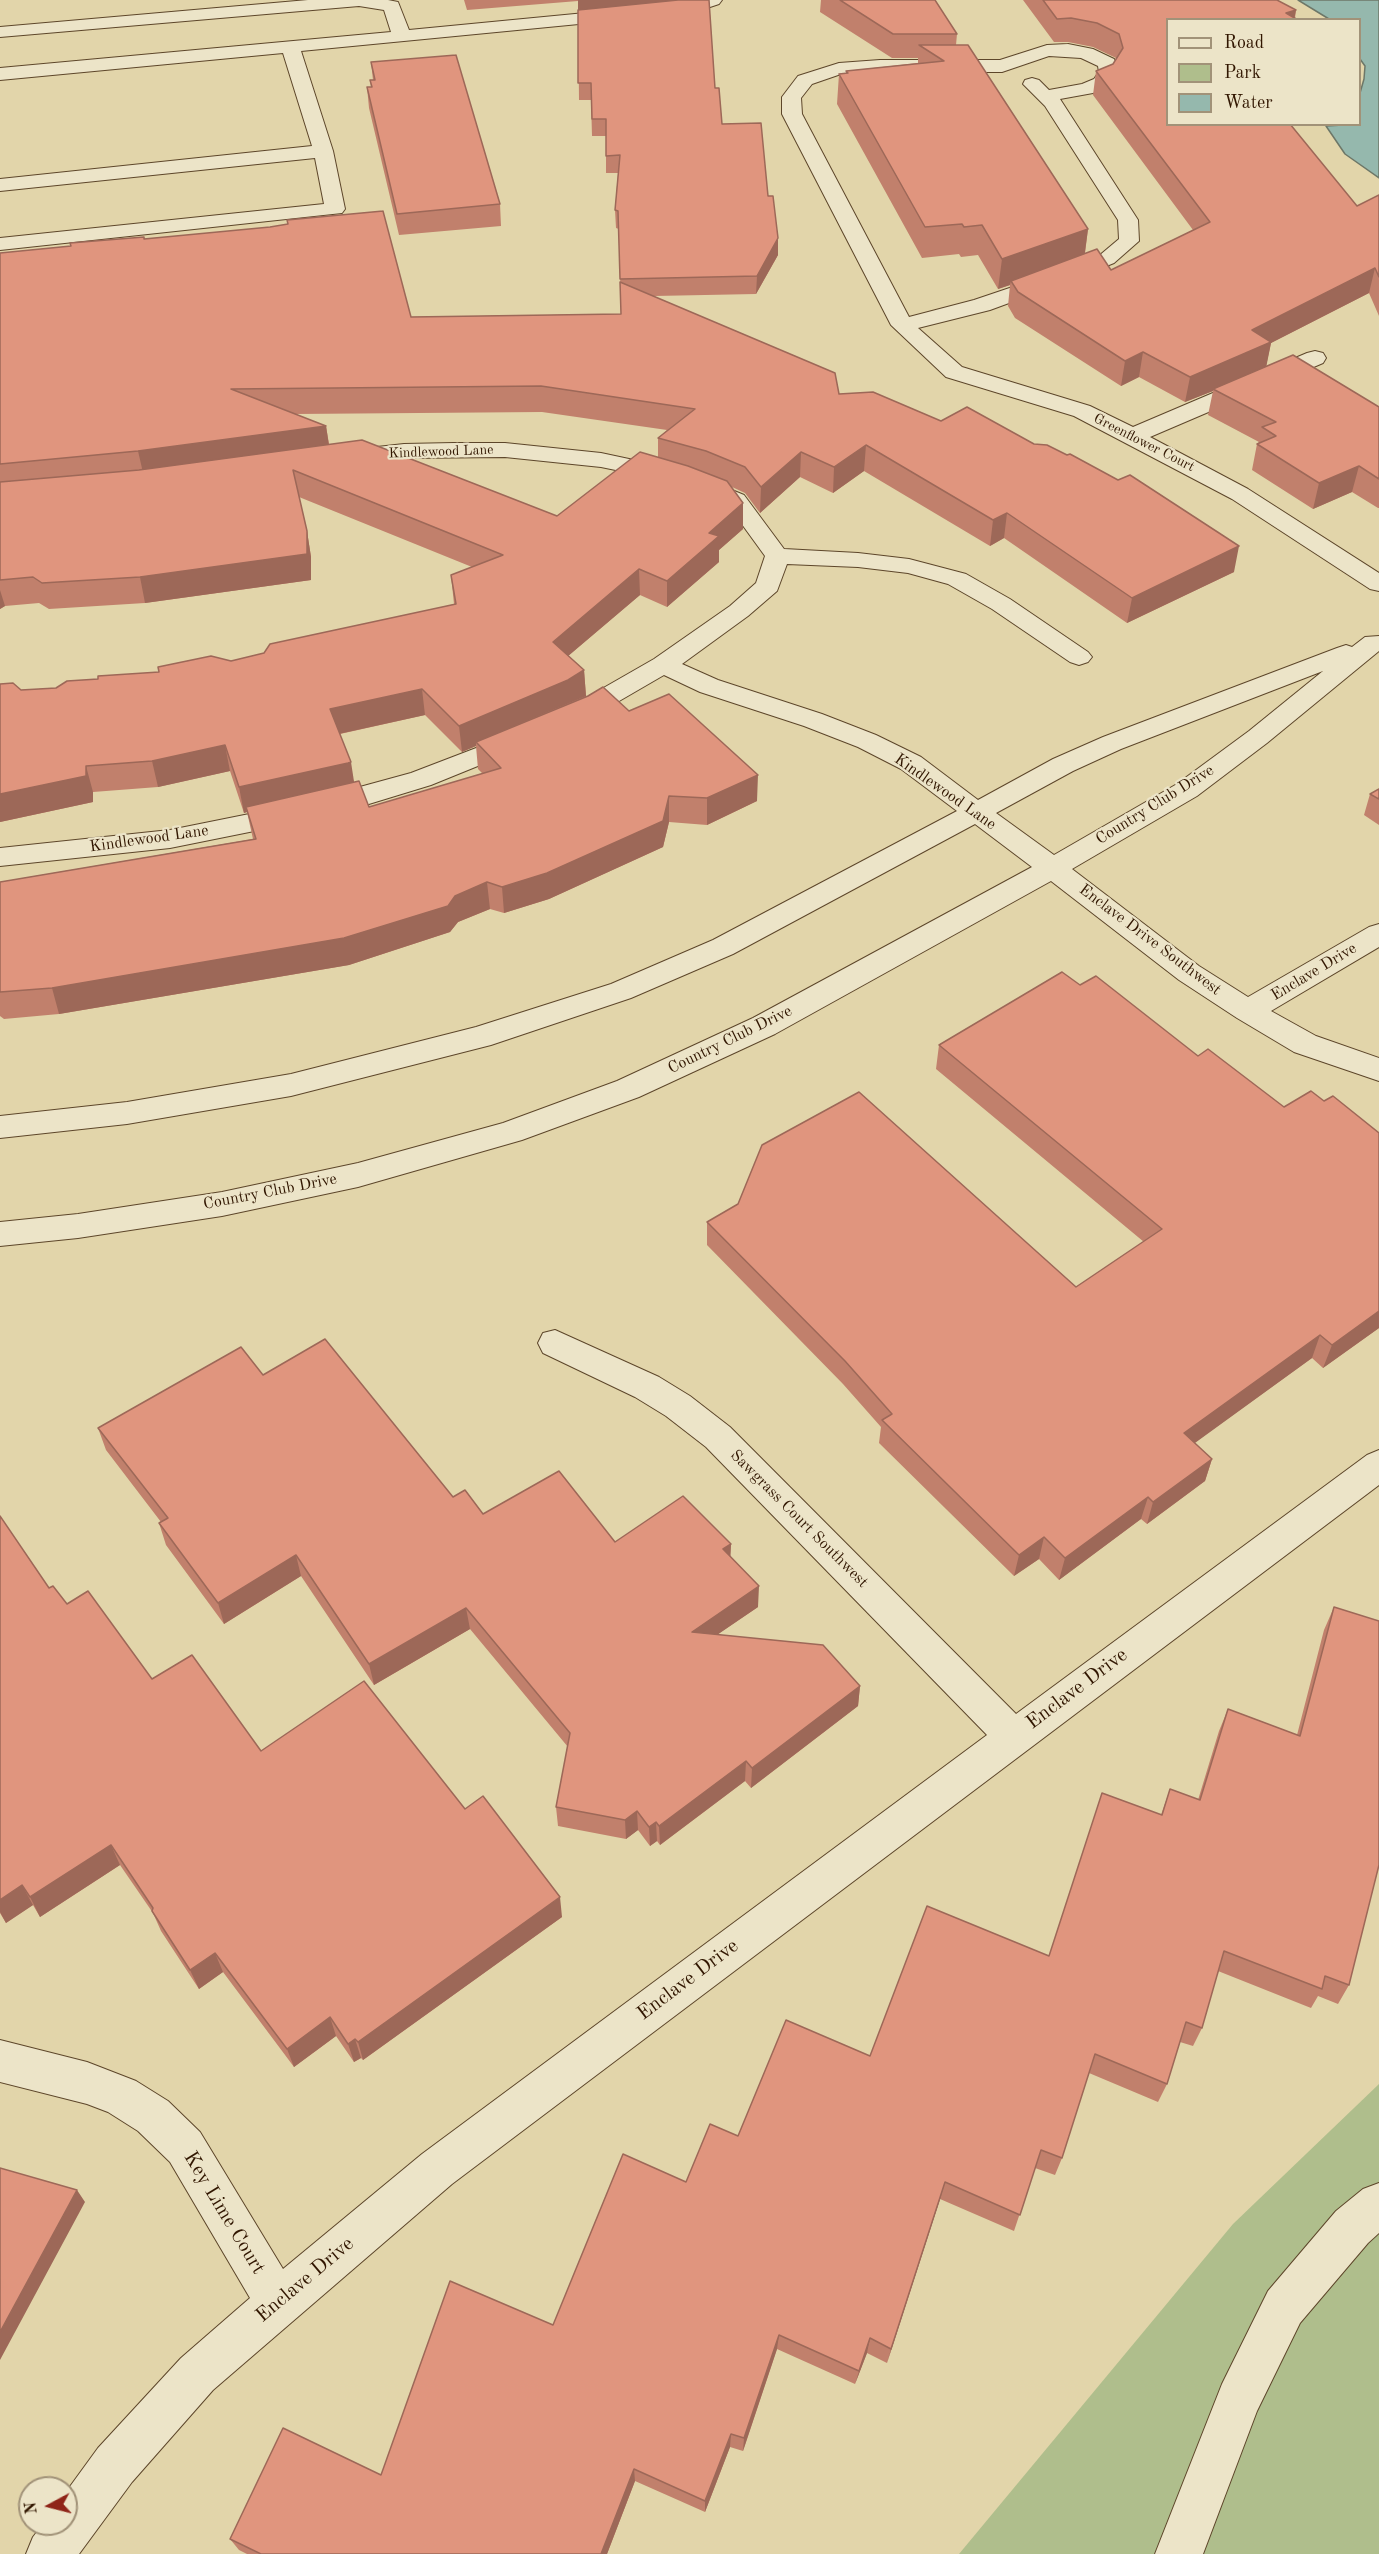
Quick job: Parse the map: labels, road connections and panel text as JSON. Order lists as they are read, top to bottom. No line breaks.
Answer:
{"streets":{"street":["Greenflower Court","Kindlewood Lane","Country Club Drive","Enclave Drive Southwest","Enclave Drive","Sawgrass Court Southwest","Key Lime Court"]},"crossings":[["Kindlewood Lane","Country Club Drive"],["Kindlewood Lane","Enclave Drive Southwest"],["Country Club Drive","Enclave Drive Southwest"],["Enclave Drive Southwest","Enclave Drive"],["Enclave Drive","Sawgrass Court Southwest"],["Enclave Drive","Key Lime Court"]],"legend":["Road","Park","Water"],"north":"left"}
